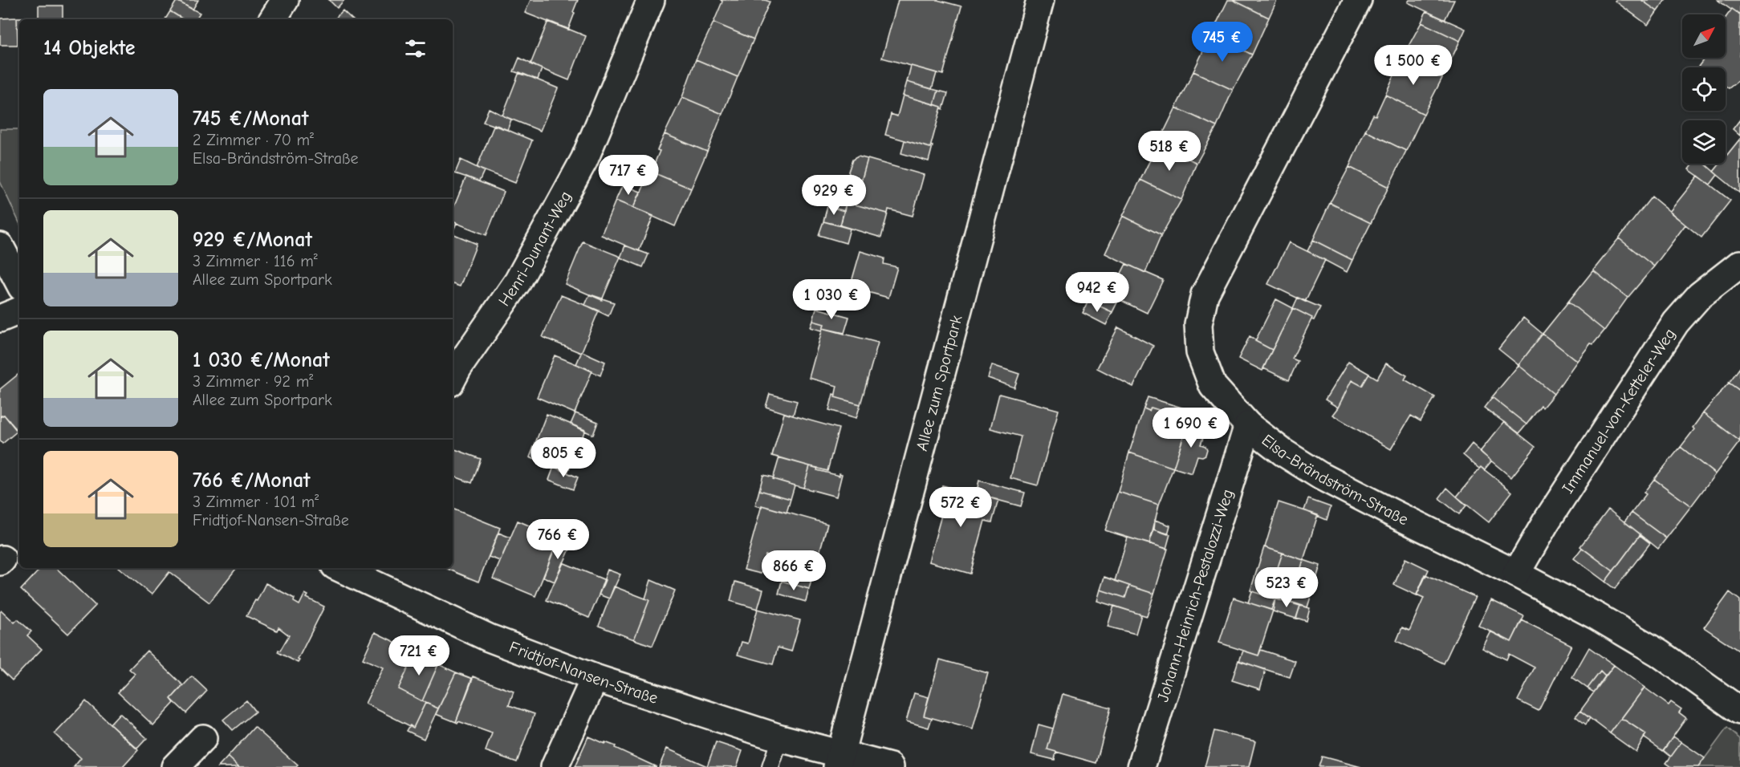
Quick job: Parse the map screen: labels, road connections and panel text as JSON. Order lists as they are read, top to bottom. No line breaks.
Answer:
{"streets":{"street":["Henri-Dunant-Weg","Allee zum Sportpark","Immanuel-von-Ketteler-Weg","Elsa-Brändström-Straße","Johann-Heinrich-Pestalozzi-Weg","Fridtjof-Nansen-Straße"]},"crossings":[["Allee zum Sportpark","Fridtjof-Nansen-Straße"],["Immanuel-von-Ketteler-Weg","Elsa-Brändström-Straße"],["Elsa-Brändström-Straße","Johann-Heinrich-Pestalozzi-Weg"]],"north":"top right","page":{"heading":"14 Objekte","price":["745 €","1 500 €","518 €","717 €","929 €","942 €","1 030 €","1 690 €","805 €","572 €","766 €","866 €","523 €","721 €"],"list":[{"name":"745 €/Monat","note":"2 Zimmer · 70 m² · Elsa-Brändström-Straße"},{"name":"929 €/Monat","note":"3 Zimmer · 116 m² · Allee zum Sportpark"},{"name":"1 030 €/Monat","note":"3 Zimmer · 92 m² · Allee zum Sportpark"},{"name":"766 €/Monat","note":"3 Zimmer · 101 m² · Fridtjof-Nansen-Straße"}]}}
